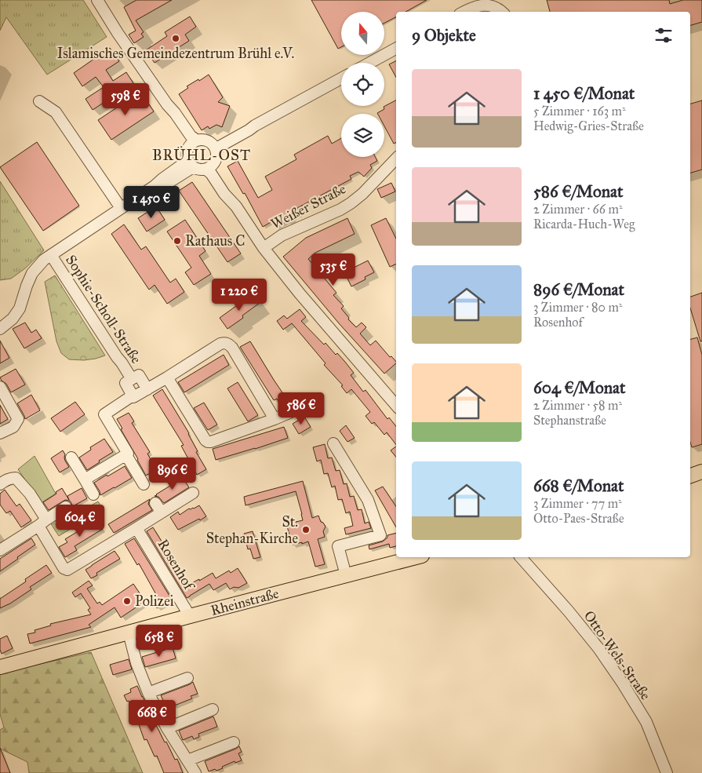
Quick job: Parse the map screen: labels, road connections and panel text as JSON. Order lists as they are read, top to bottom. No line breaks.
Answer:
{"streets":{"main road":["Rheinstraße"],"street":["Weißer Straße","Sophie-Scholl-Straße","Rosenhof","Otto-Wels-Straße"]},"crossings":[["Rosenhof","Rheinstraße"]],"districts":["BRÜHL-OST"],"places":["Islamisches Gemeindezentrum Brühl e.V.","Rathaus C","St. Stephan-Kirche","Polizei"],"north":"top","page":{"heading":"9 Objekte","list":[{"name":"1 450 €/Monat","note":"5 Zimmer · 163 m² · Hedwig-Gries-Straße"},{"name":"586 €/Monat","note":"2 Zimmer · 66 m² · Ricarda-Huch-Weg"},{"name":"896 €/Monat","note":"3 Zimmer · 80 m² · Rosenhof"},{"name":"604 €/Monat","note":"2 Zimmer · 58 m² · Stephanstraße"},{"name":"668 €/Monat","note":"3 Zimmer · 77 m² · Otto-Paes-Straße"}],"price":["598 €","1 450 €","535 €","1 220 €","586 €","896 €","604 €","658 €","668 €"]}}
